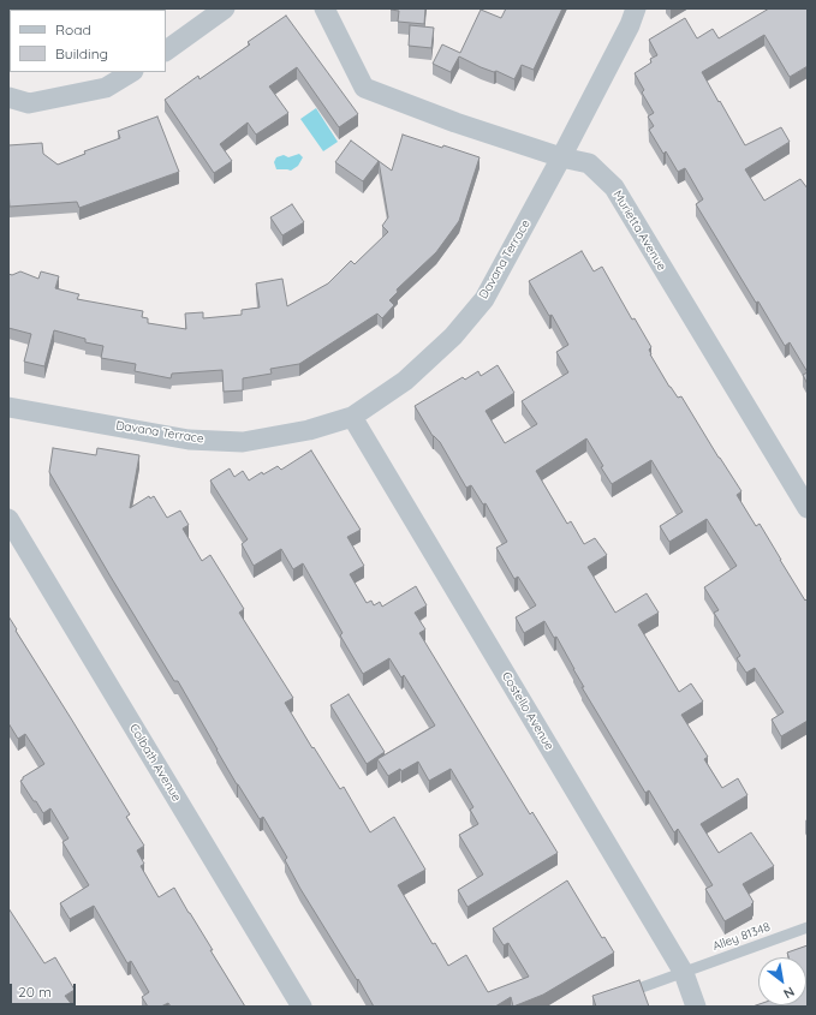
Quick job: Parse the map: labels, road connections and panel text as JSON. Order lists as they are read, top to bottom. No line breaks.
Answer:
{"streets":{"street":["Murietta Avenue","Davana Terrace","Costello Avenue","Colbath Avenue"],"lane":["Alley 81348"]},"crossings":[["Murietta Avenue","Davana Terrace"],["Davana Terrace","Costello Avenue"],["Costello Avenue","Alley 81348"]],"legend":["Road","Building"],"scale_bar":"20 m","north":"bottom right"}
